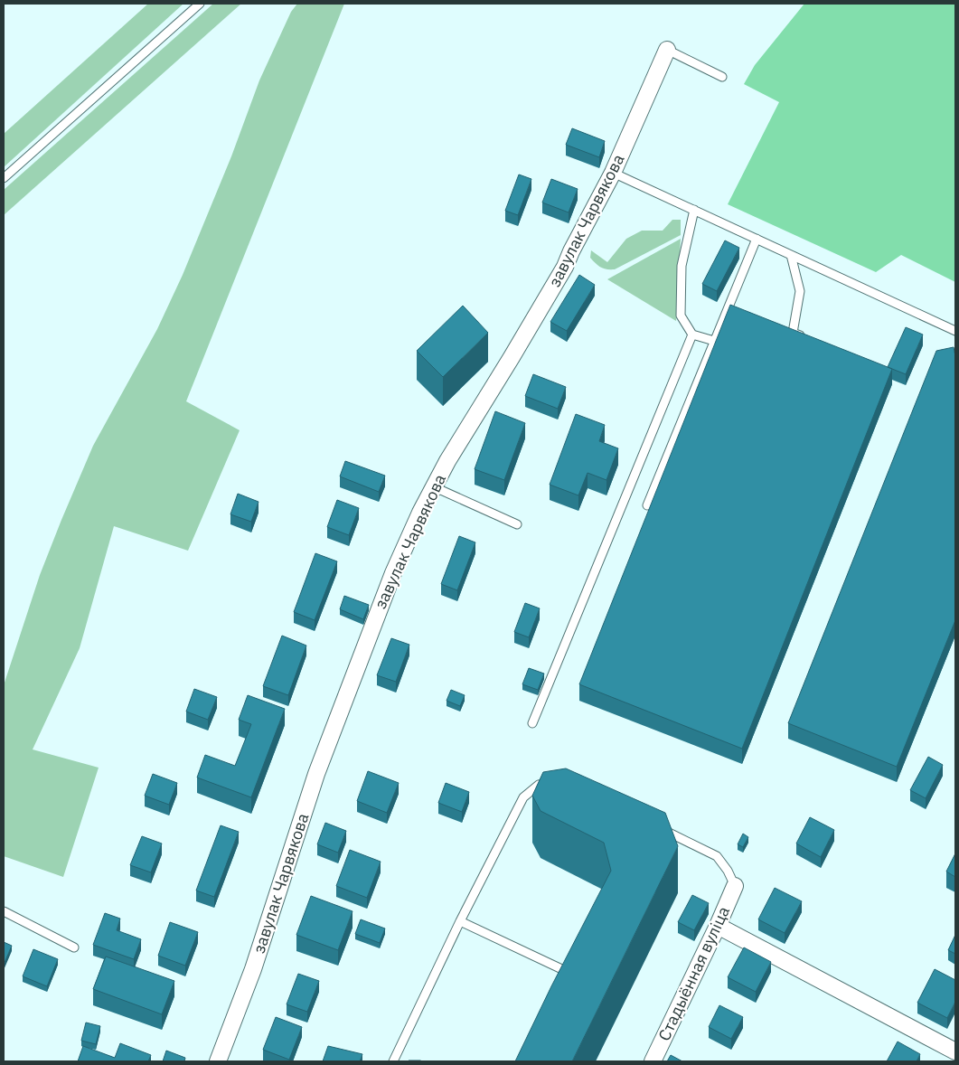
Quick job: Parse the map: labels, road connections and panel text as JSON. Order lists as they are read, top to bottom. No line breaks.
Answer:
{"streets":{"street":["завулак Чарвякова","Стадыённая вуліца"]}}
